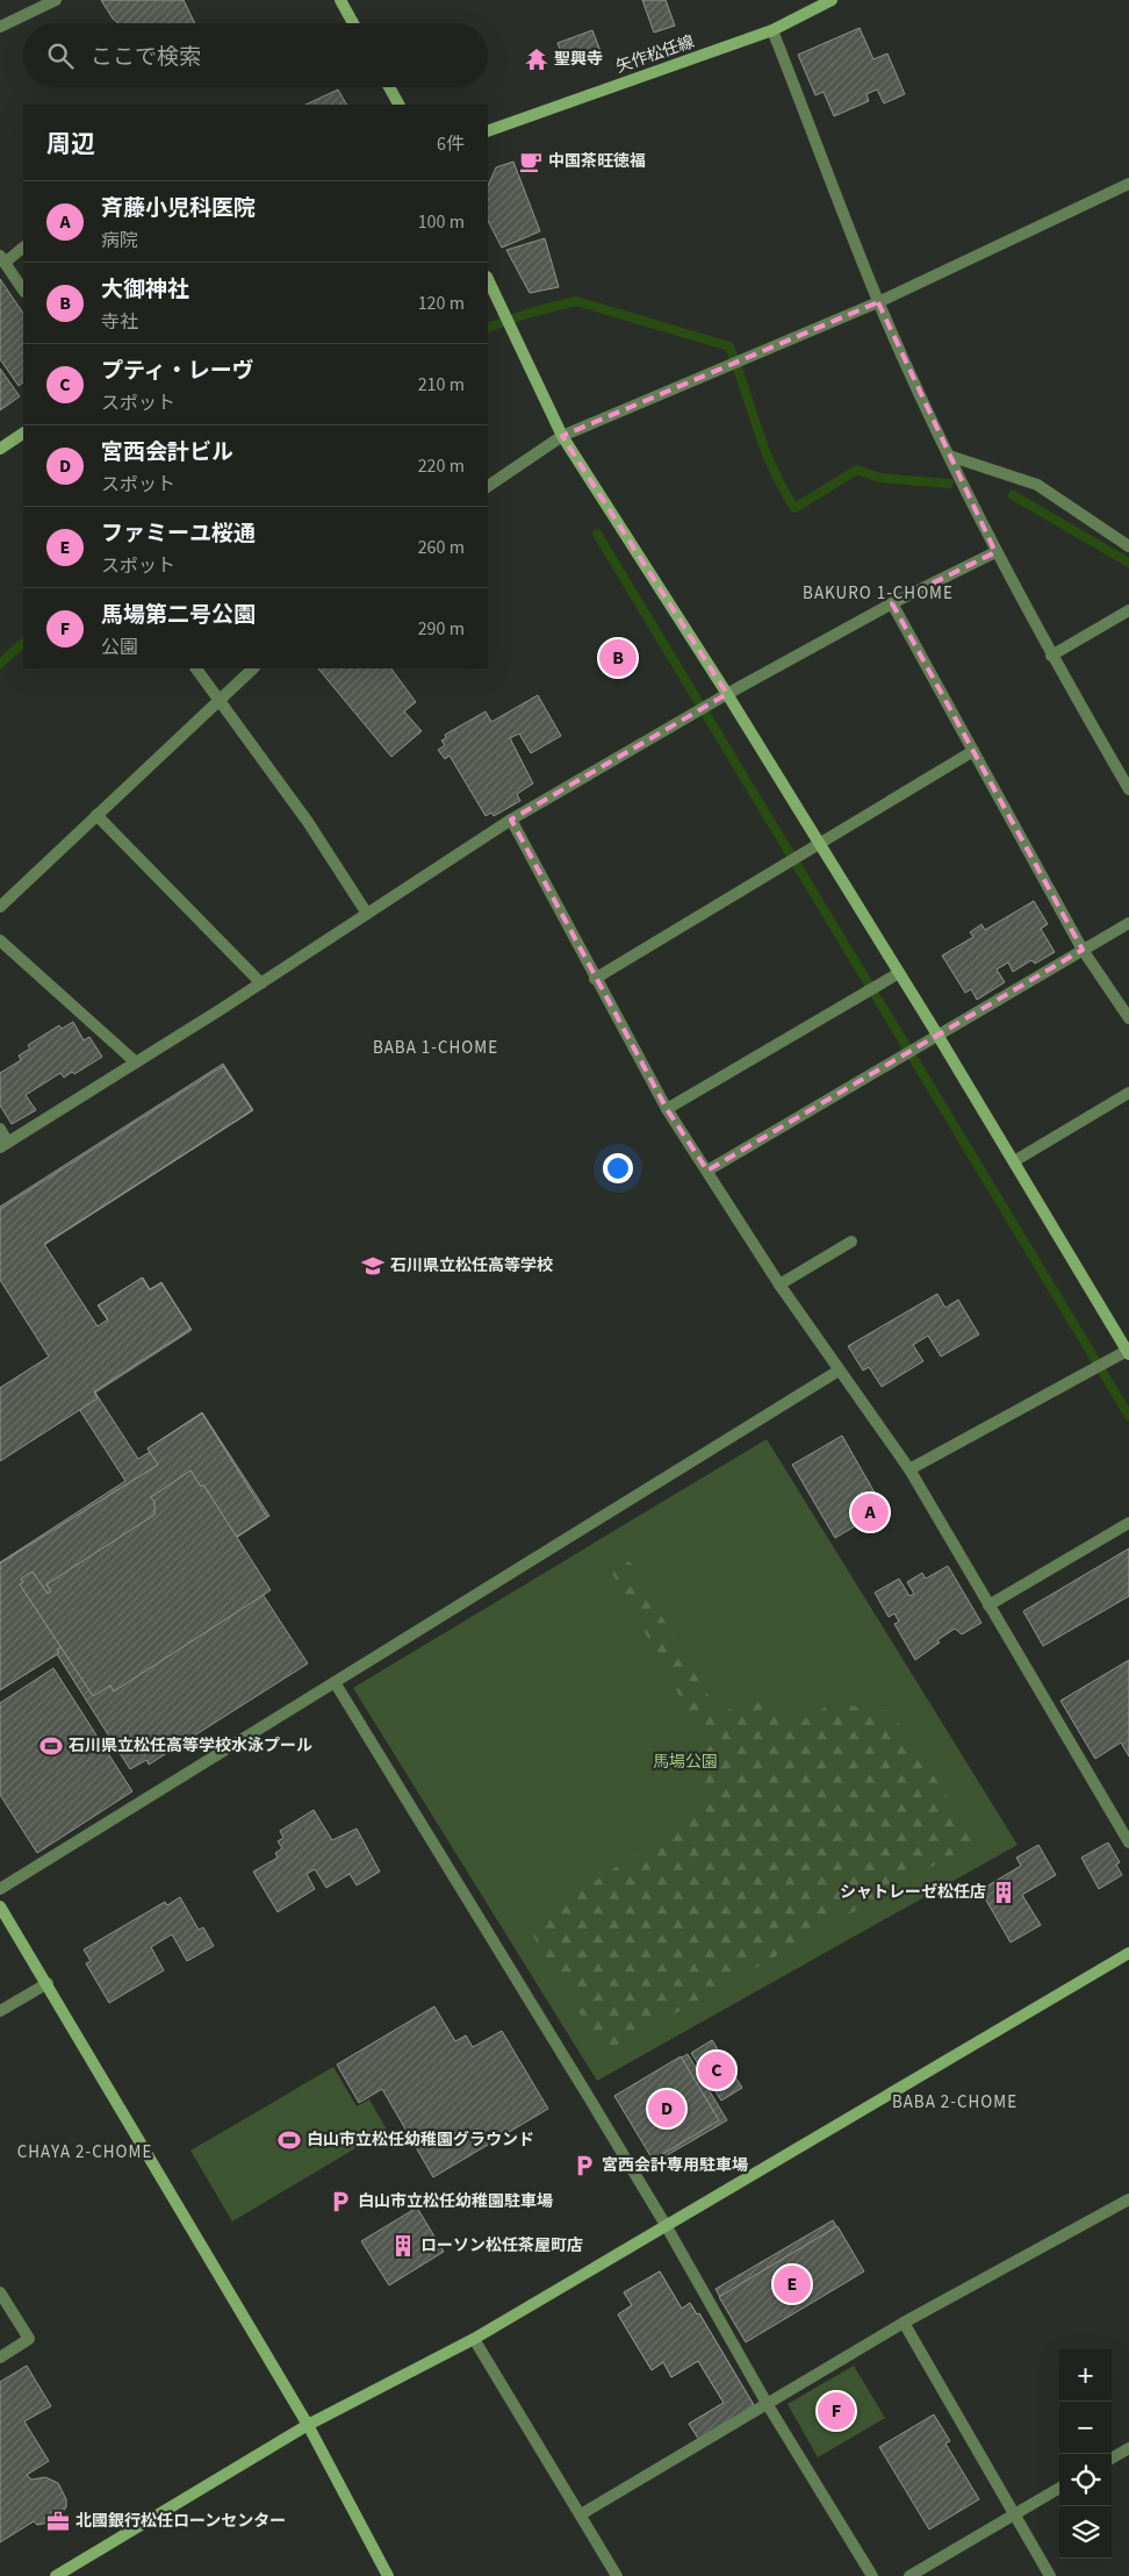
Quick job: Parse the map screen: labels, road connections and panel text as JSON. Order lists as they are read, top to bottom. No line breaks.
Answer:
{"streets":{"street":["矢作松任線"]},"districts":["BAKURO 1-CHOME","BABA 1-CHOME","BABA 2-CHOME","CHAYA 2-CHOME"],"parks":["馬場公園"],"places":{"temple":["聖興寺"],"cafe":["中国茶旺徳福"],"school or university":["石川県立松任高等学校"],"sports":["石川県立松任高等学校水泳プール","白山市立松任幼稚園グラウンド"],"building":["シャトレーゼ松任店","ローソン松任茶屋町店"],"parking":["宮西会計専用駐車場","白山市立松任幼稚園駐車場"],"office":["北國銀行松任ローンセンター"]},"page":{"search":"ここで検索","heading":["周辺","6件"],"list":[{"mark":"A","name":"斉藤小児科医院","note":"病院","value":"100 m"},{"mark":"B","name":"大御神社","note":"寺社","value":"120 m"},{"mark":"C","name":"プティ・レーヴ","note":"スポット","value":"210 m"},{"mark":"D","name":"宮西会計ビル","note":"スポット","value":"220 m"},{"mark":"E","name":"ファミーユ桜通","note":"スポット","value":"260 m"},{"mark":"F","name":"馬場第二号公園","note":"公園","value":"290 m"}],"pins":["B","A","C","D","E","F"],"map_buttons":["+","−"]}}
